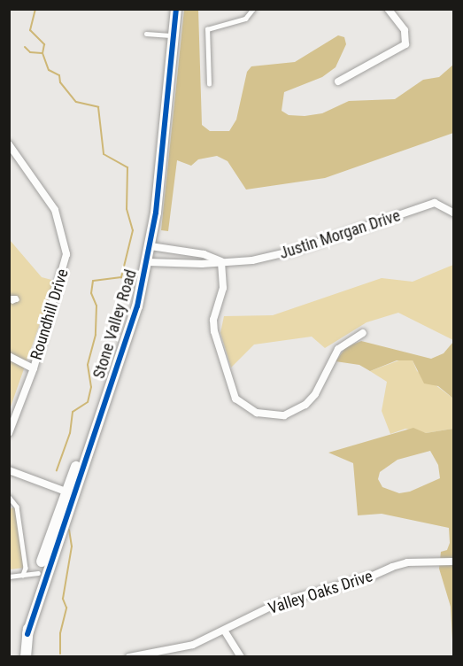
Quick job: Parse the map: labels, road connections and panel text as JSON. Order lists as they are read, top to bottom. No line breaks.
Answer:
{"streets":{"street":["Justin Morgan Drive","Roundhill Drive","Stone Valley Road","Valley Oaks Drive"]},"crossings":[["Justin Morgan Drive","Stone Valley Road"]]}
